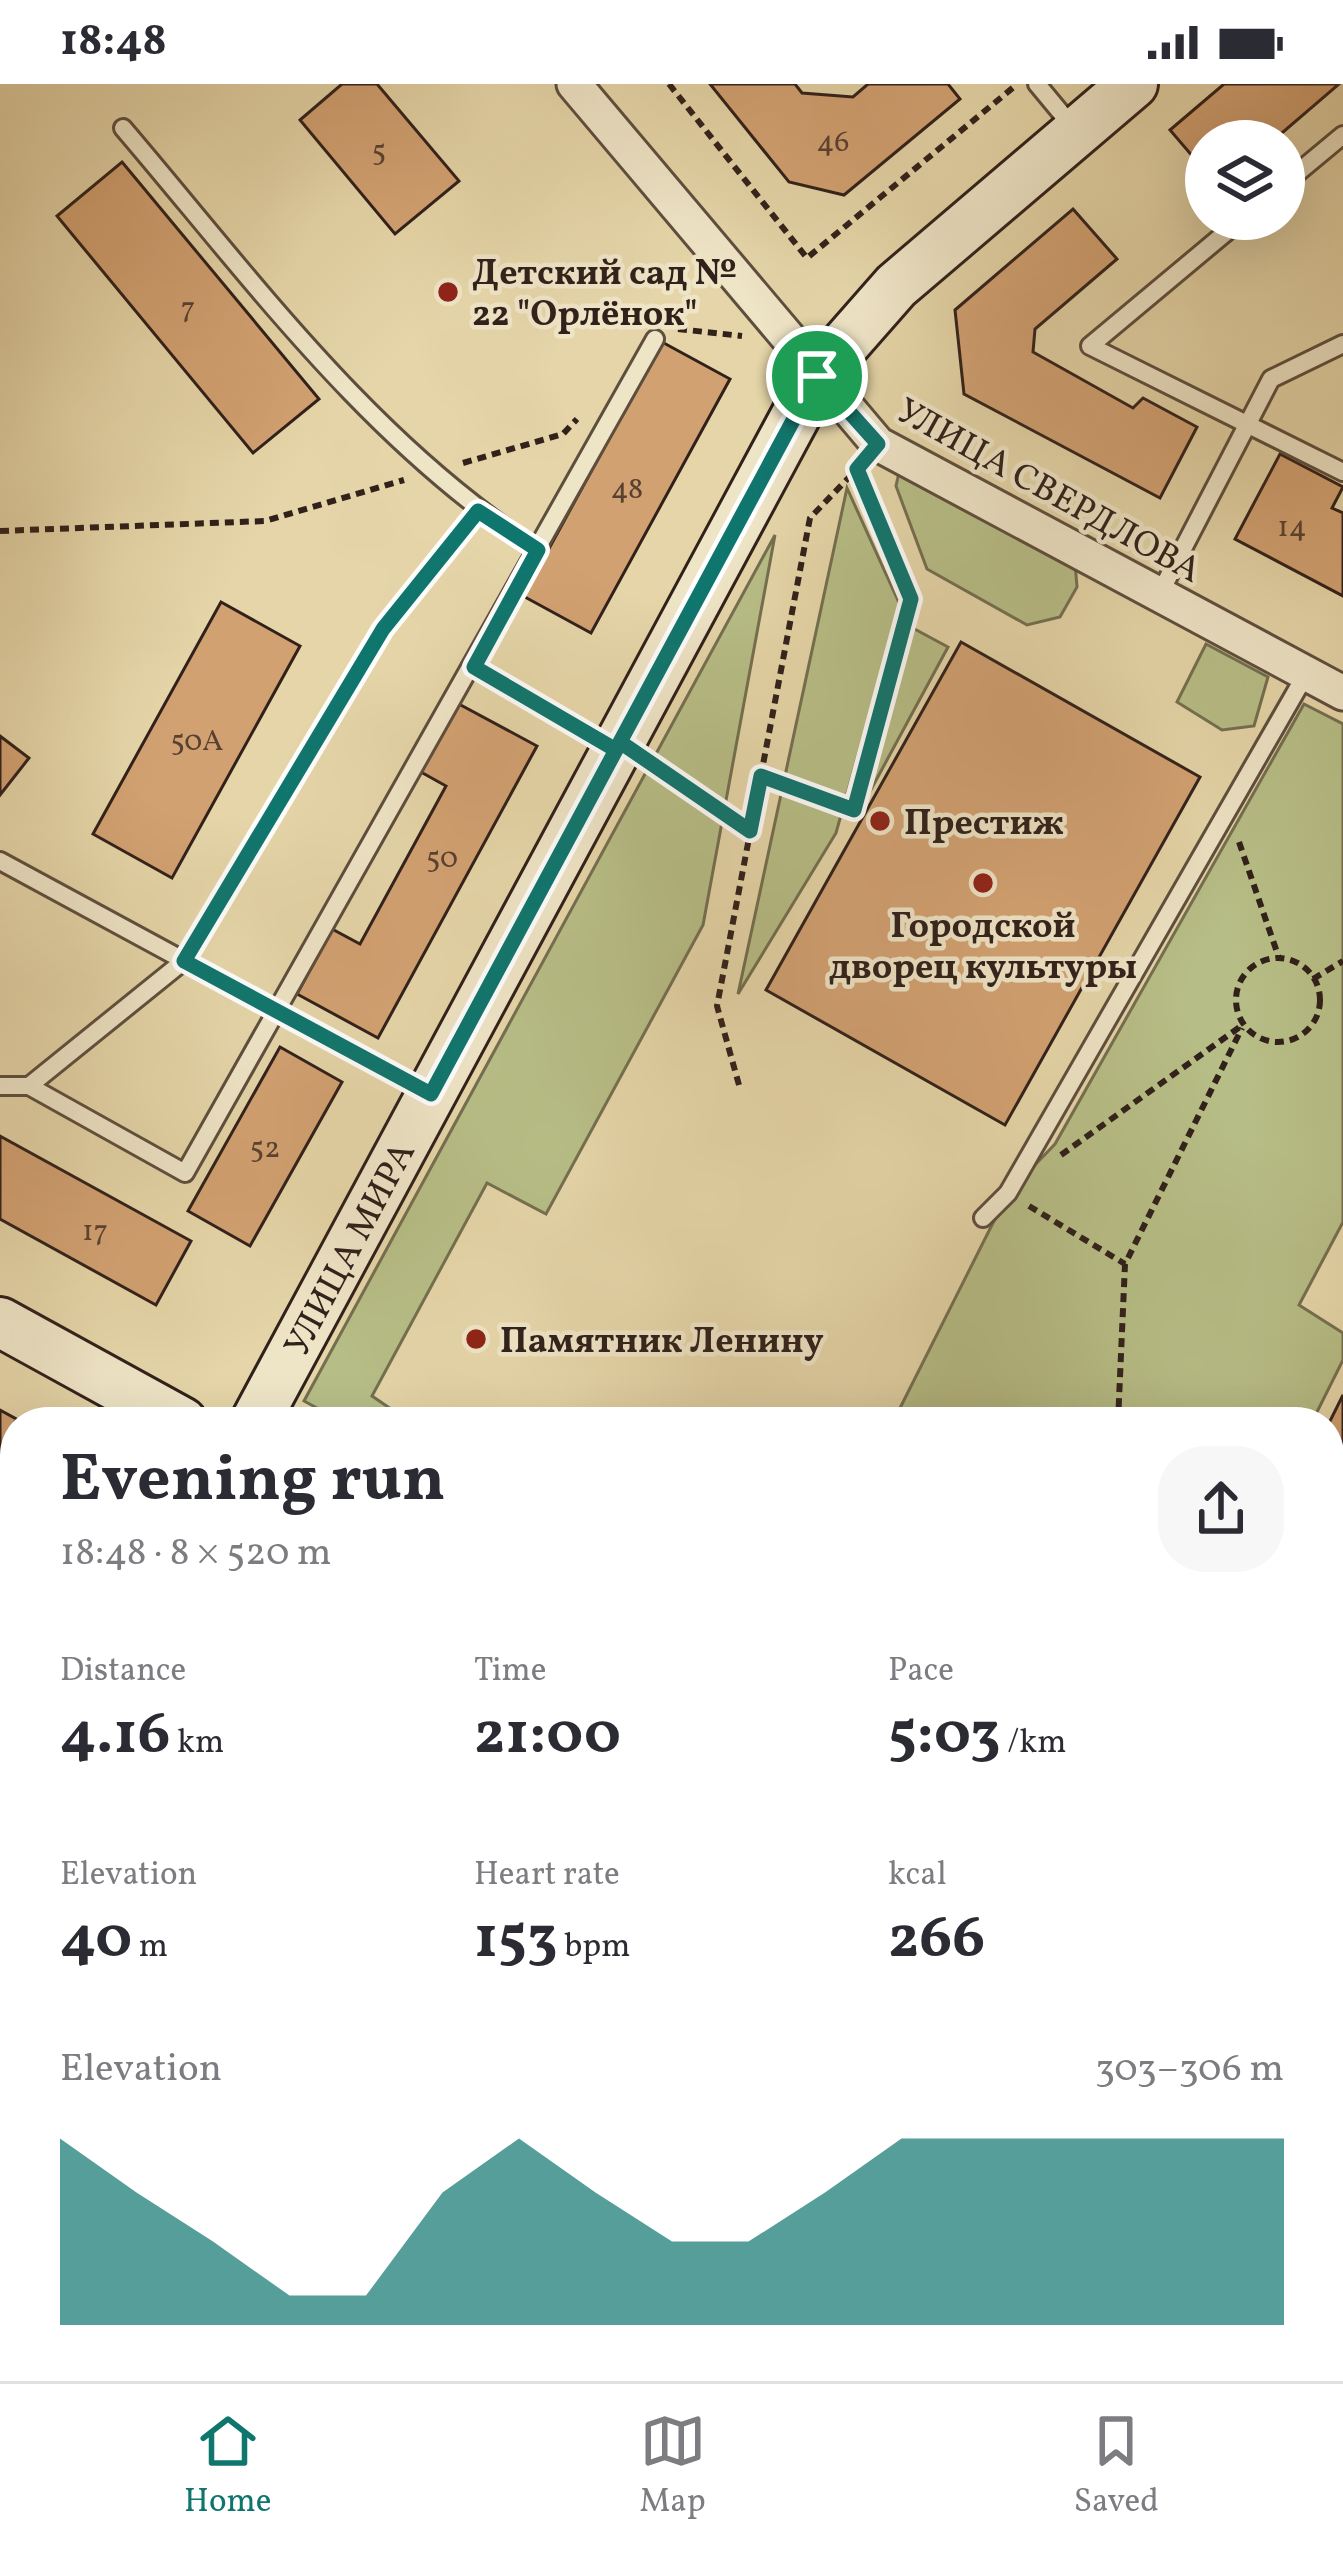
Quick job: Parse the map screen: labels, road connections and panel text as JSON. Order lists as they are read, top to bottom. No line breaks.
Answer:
{"streets":{"main road":["УЛИЦА МИРА"],"street":["УЛИЦА СВЕРДЛОВА"]},"crossings":[["УЛИЦА СВЕРДЛОВА","УЛИЦА МИРА"]],"places":["Детский сад № 22 \"Орлёнок\"","Престиж","Городской дворец культуры","Памятник Ленину"],"house_numbers":["46","5","7","48","14","50А","50","52","17"],"page":{"status":"18:48","heading":["Evening run","18:48 · 8 × 520 m"],"stats":[["Distance","4.16 km"],["Time","21:00"],["Pace","5:03 /km"],["Elevation","40 m"],["Heart rate","153 bpm"],["kcal","266"]],"chart":["Elevation","303–306 m"],"tabs":["Home","Map","Saved"]}}
